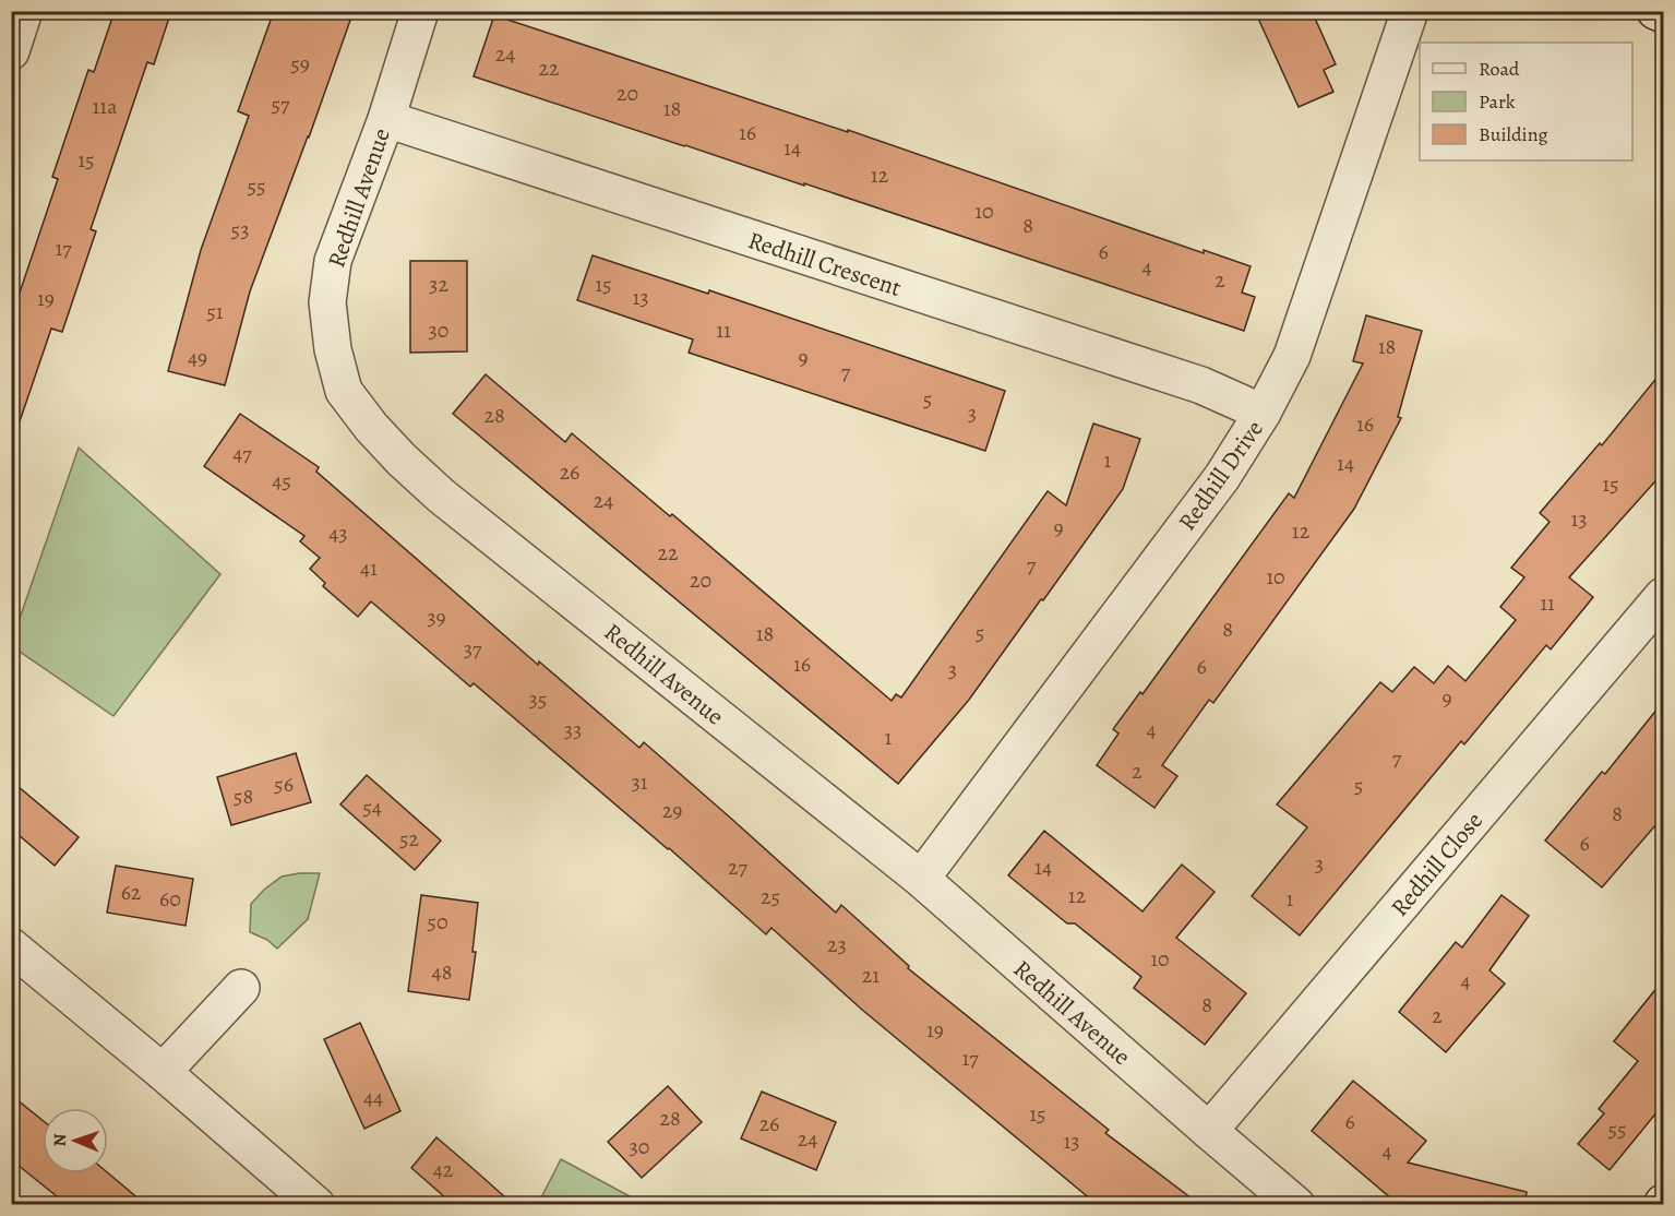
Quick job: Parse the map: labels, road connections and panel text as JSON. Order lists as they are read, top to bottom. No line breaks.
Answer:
{"streets":{"street":["Redhill Avenue","Redhill Crescent","Redhill Drive","Redhill Close"]},"crossings":[["Redhill Avenue","Redhill Crescent"],["Redhill Avenue","Redhill Drive"],["Redhill Avenue","Redhill Close"],["Redhill Crescent","Redhill Drive"]],"house_numbers":["24","59","22","20","57","11a","18","16","14","15","12","55","10","8","53","17","6","4","2","32","15","13","19","51","30","11","18","49","9","7","5","3","28","16","47","1","14","26","45","15","24","13","9","12","43","22","7","41","10","20","11","39","8","5","18","37","16","6","3","9","35","33","4","1","7","2","31","56","5","58","54","29","8","52","6","3","27","14","62","12","25","60","1","50","23","10","48","21","4","8","2","19","17","44","15","28","6","26","55","24","13","30","4","42"],"legend":["Road","Park","Building"],"north":"left"}
